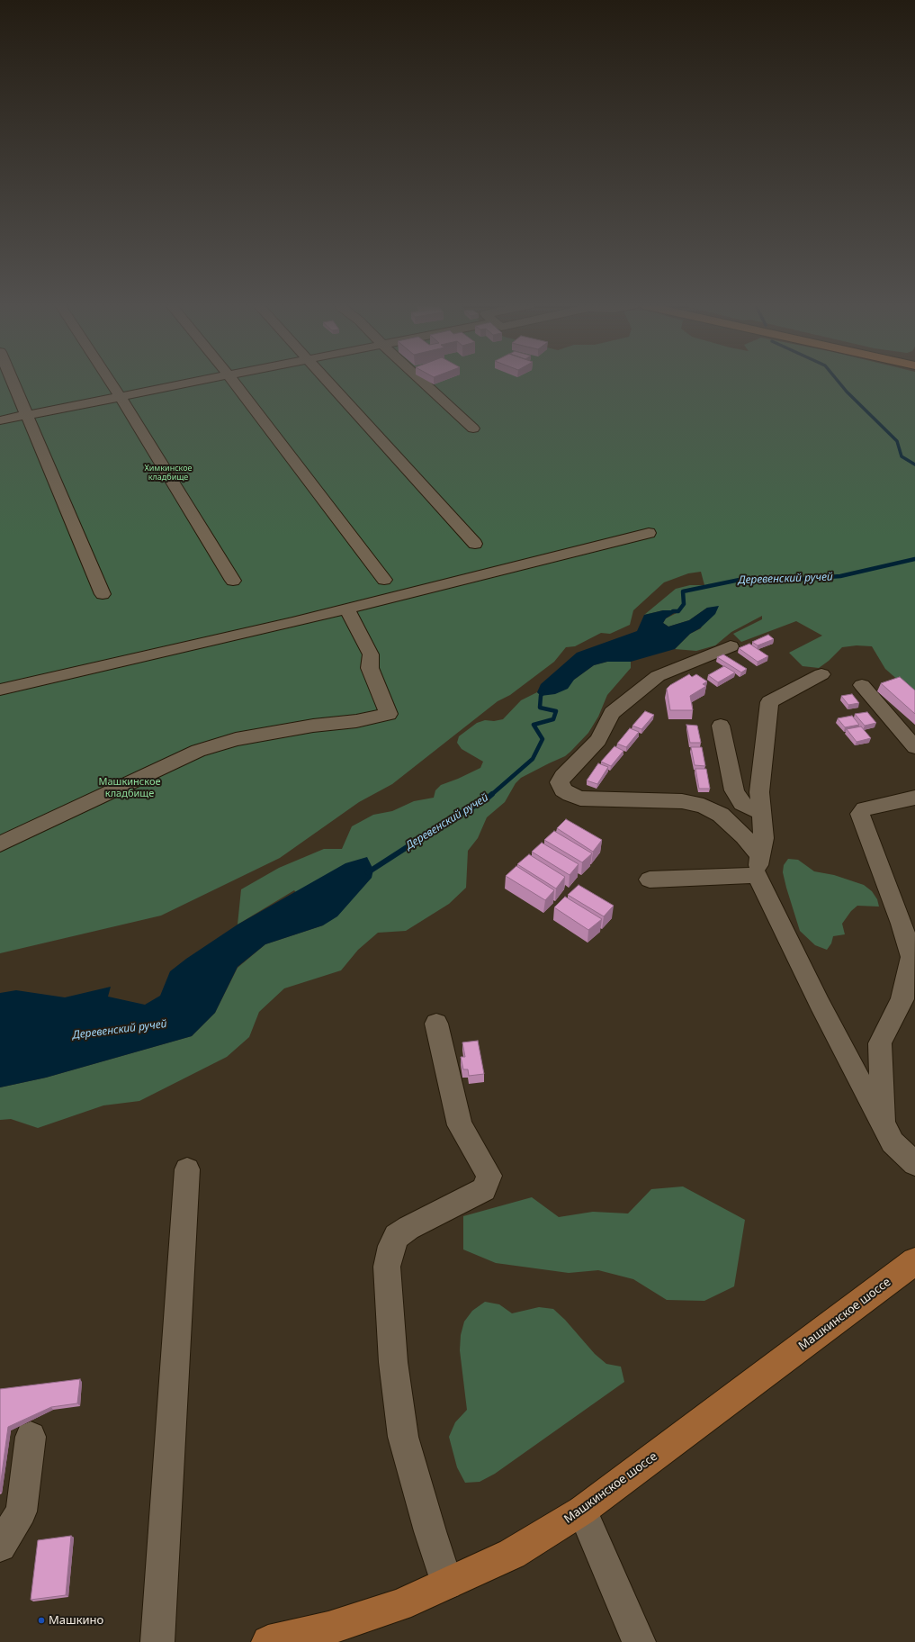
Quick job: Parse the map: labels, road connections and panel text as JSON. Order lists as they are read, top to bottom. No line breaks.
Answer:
{"streets":{"main road":["Машкинское шоссе"]},"water":["Деревенский ручей"],"parks":["Химкинское кладбище","Машкинское кладбище"],"places":["Машкино"]}
